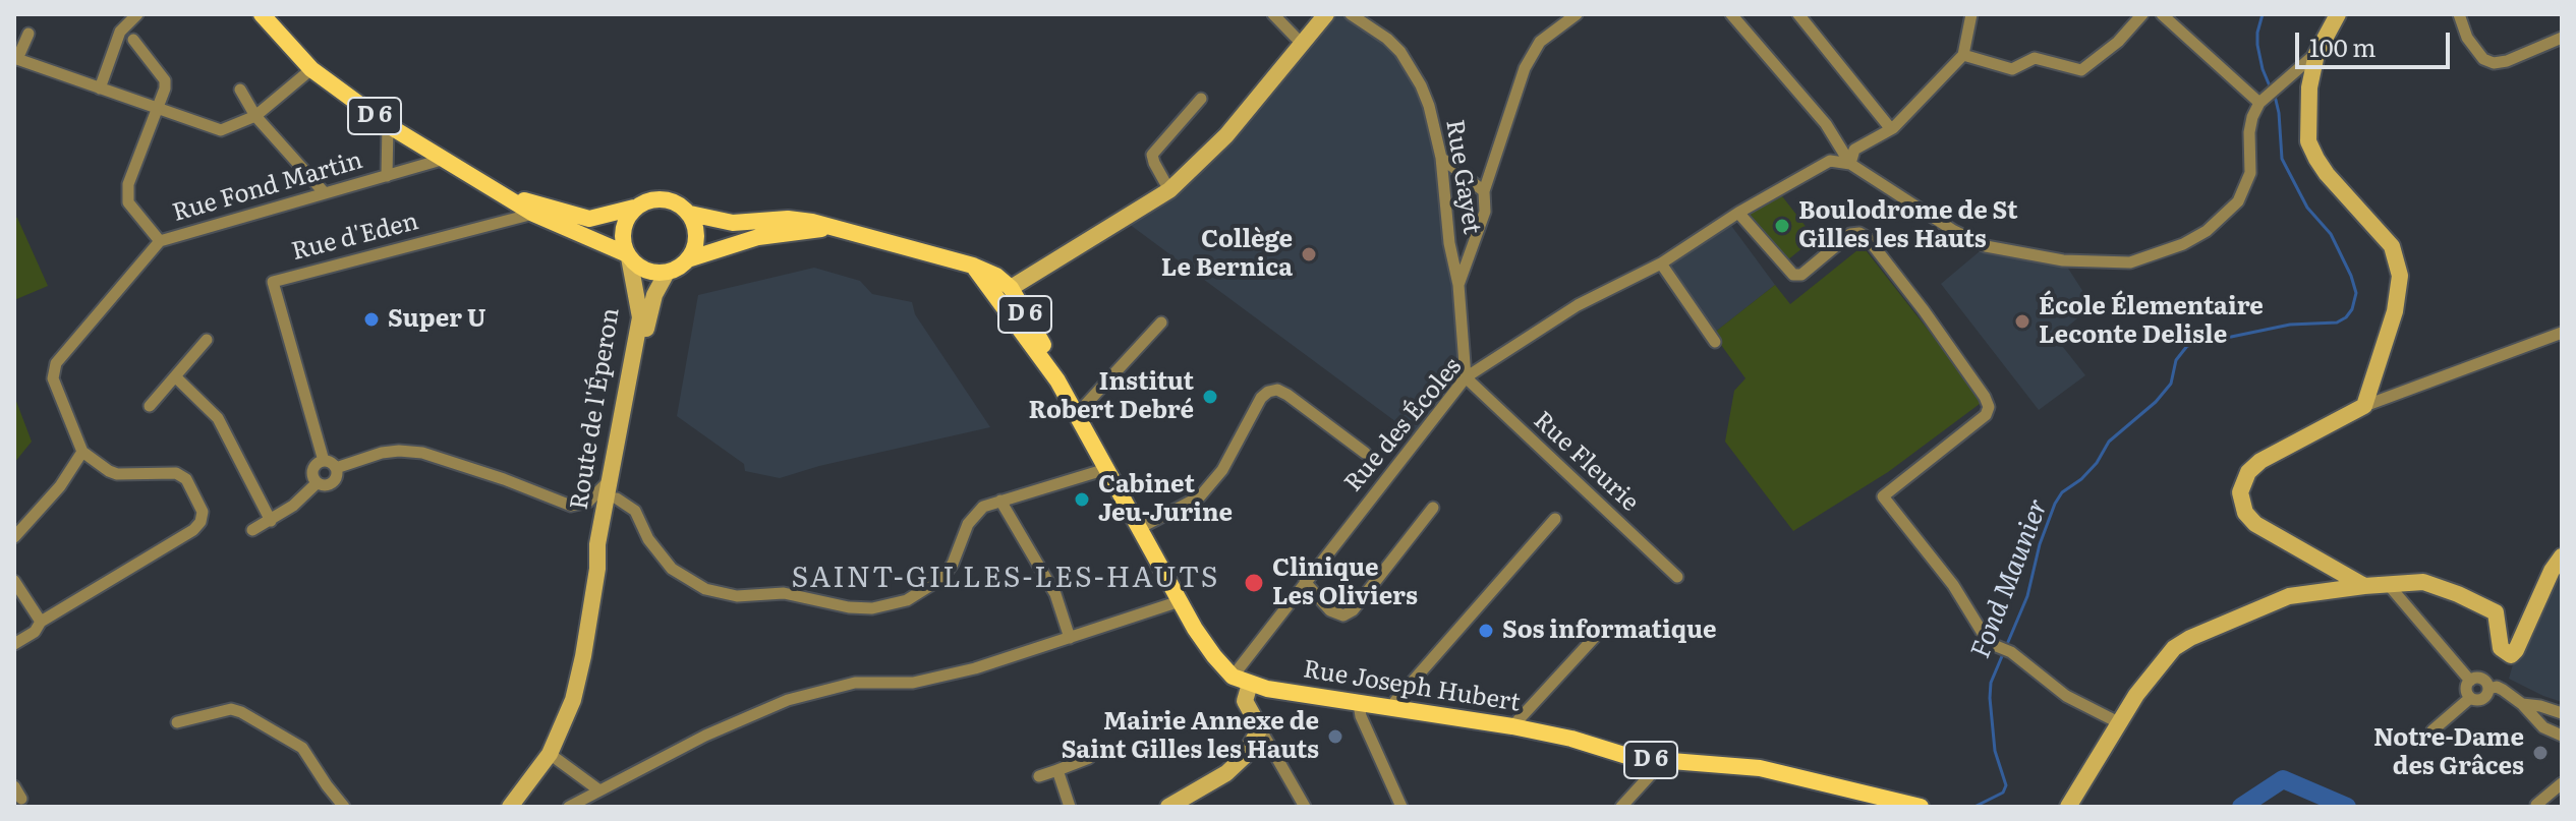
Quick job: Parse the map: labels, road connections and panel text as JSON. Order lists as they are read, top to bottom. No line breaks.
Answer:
{"streets":{"main road":["D 6","Route de l'Éperon","Rue Joseph Hubert"],"street":["Rue Gayet","Rue Fond Martin","Rue d'Eden","Rue des Écoles","Rue Fleurie"]},"crossings":[["D 6","Rue Fond Martin"],["D 6","Rue d'Eden"],["D 6","Route de l'Éperon"],["D 6","Rue Joseph Hubert"],["Rue Gayet","Rue des Écoles"],["Rue Gayet","Rue Fleurie"],["Route de l'Éperon","Rue Joseph Hubert"],["Rue des Écoles","Rue Fleurie"],["Rue des Écoles","Rue Joseph Hubert"]],"districts":["SAINT-GILLES-LES-HAUTS"],"water":["Fond Maunier"],"places":["Boulodrome de St Gilles les Hauts","Collège Le Bernica","Super U","École Élementaire Leconte Delisle","Institut Robert Debré","Cabinet Jeu-Jurine","Clinique Les Oliviers","Sos informatique","Mairie Annexe de Saint Gilles les Hauts","Notre-Dame des Grâces"],"scale_bar":"100 m"}
